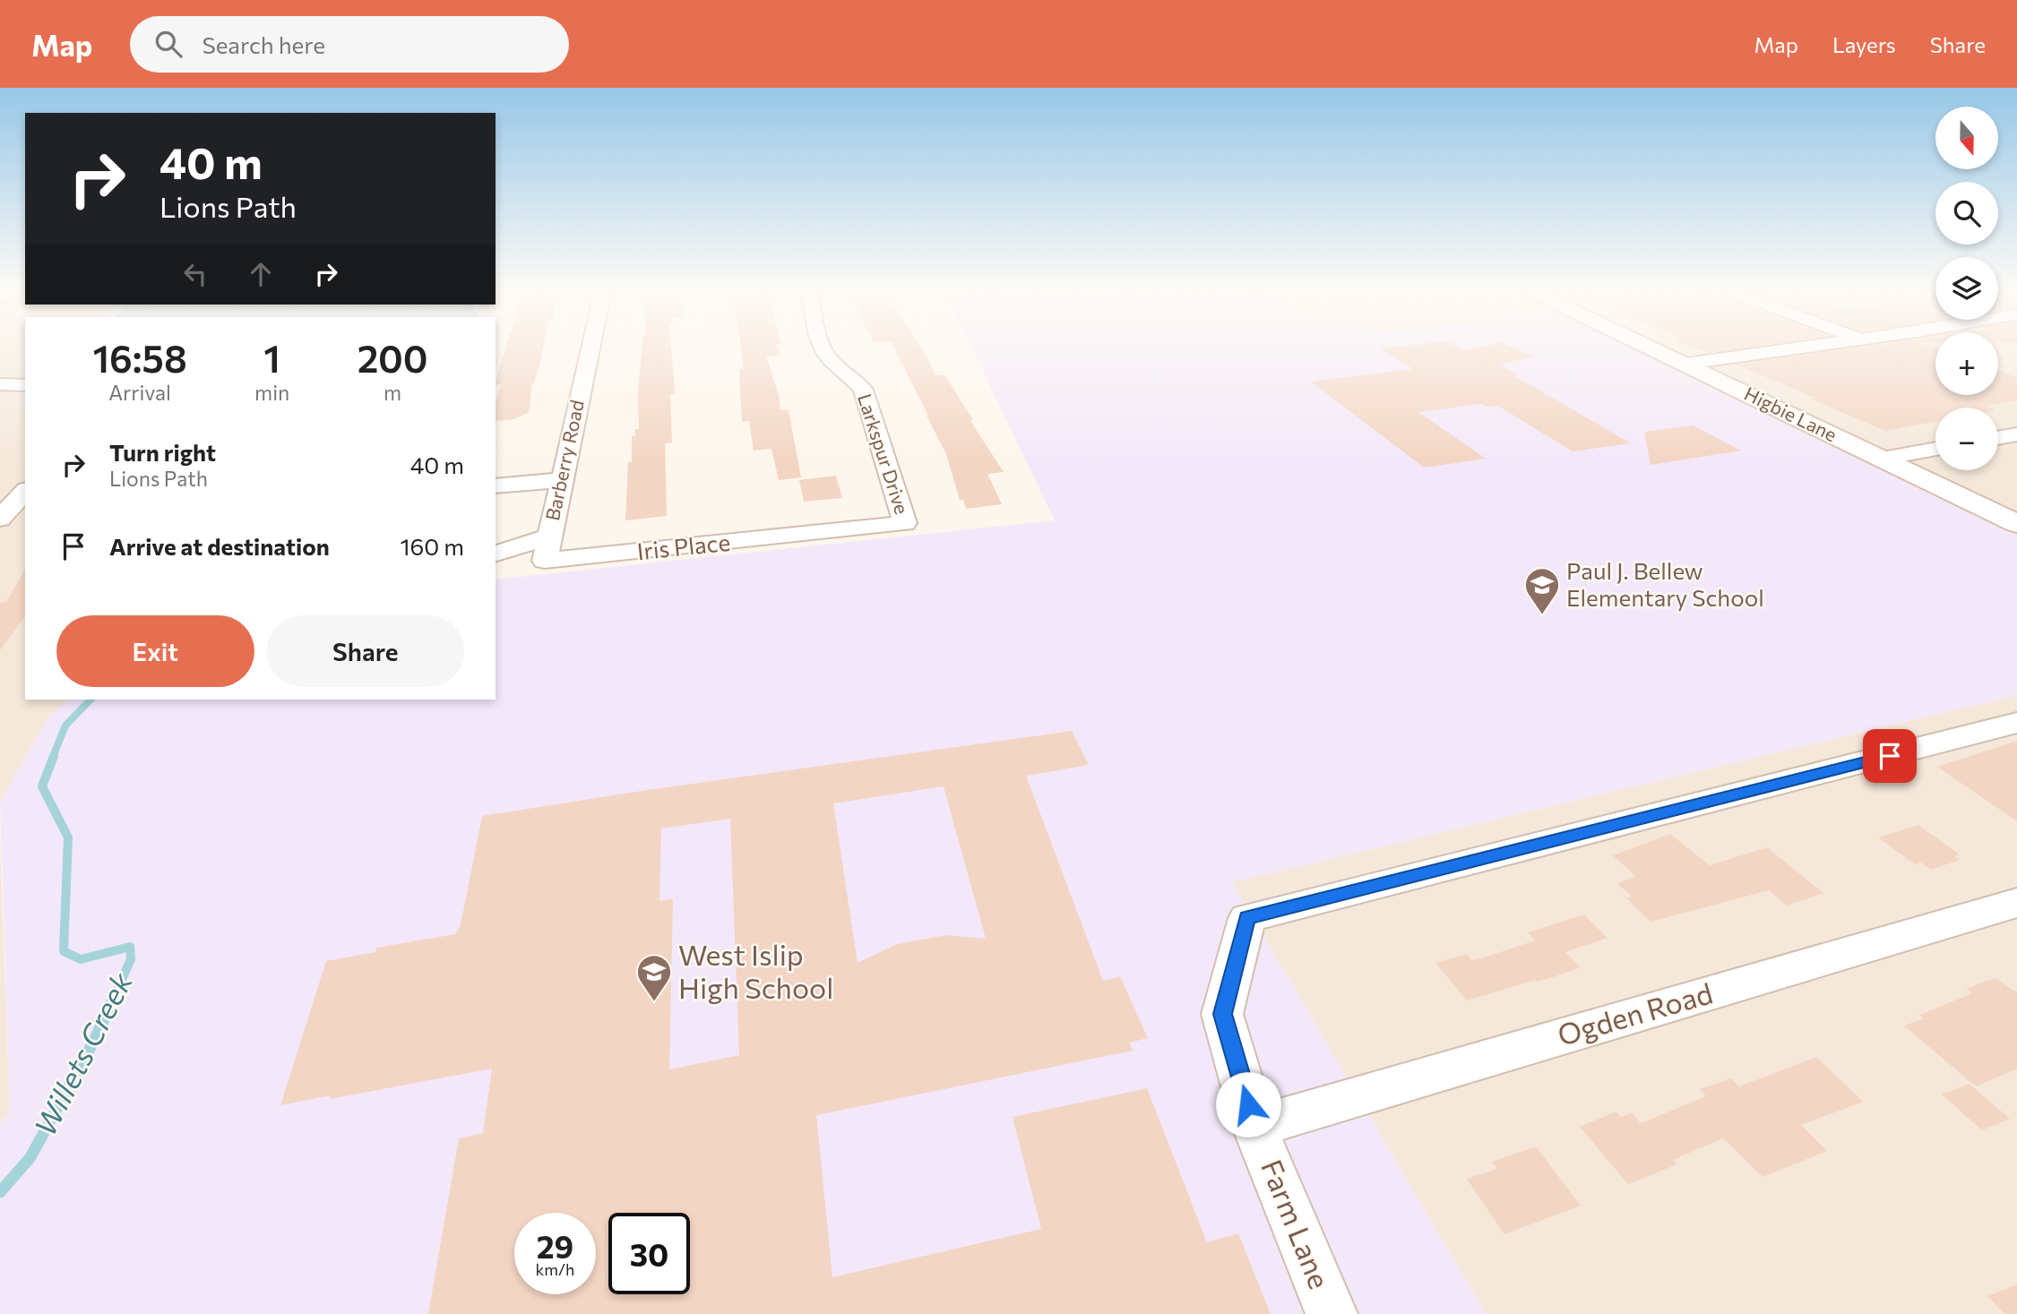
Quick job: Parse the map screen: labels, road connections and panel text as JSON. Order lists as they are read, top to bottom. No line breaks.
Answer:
{"streets":{"main road":["Higbie Lane"],"street":["Larkspur Drive","Barberry Road","Iris Place","Ogden Road","Farm Lane"]},"crossings":[["Larkspur Drive","Iris Place"],["Barberry Road","Iris Place"],["Ogden Road","Farm Lane"]],"water":["Willets Creek"],"places":{"school or university":["Paul J. Bellew Elementary School","West Islip High School"]},"north":"bottom","page":{"header":"Map","search":"Search here","nav":["Map","Layers","Share"],"map_buttons":["+","−"],"turn":["40 m","Lions Path"],"eta":["16:58","Arrival","1","min","200","m"],"list":[{"name":"Turn right","note":"Lions Path","value":"40 m"},{"name":"Arrive at destination","value":"160 m"}],"buttons":["Exit","Share"],"speed":"29 km/h","limit":"30"}}
